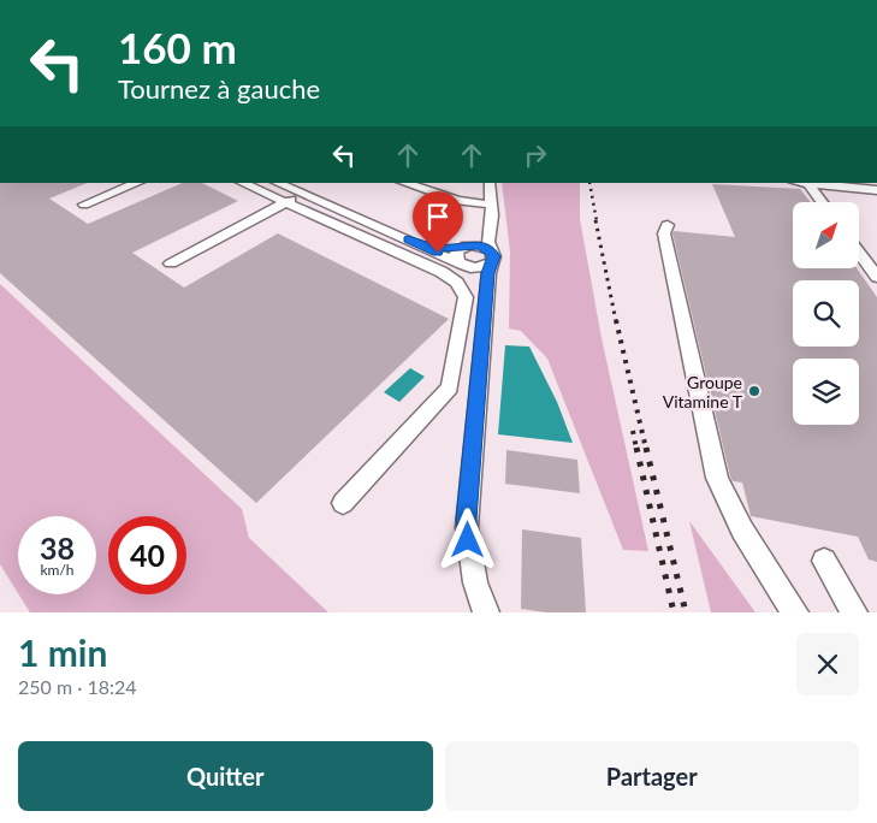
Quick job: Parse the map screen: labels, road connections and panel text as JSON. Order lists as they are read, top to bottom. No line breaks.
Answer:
{"places":["Groupe Vitamine T"],"north":"top right","page":{"turn":["160 m","Tournez à gauche"],"speed":"38 km/h","limit":"40","heading":["1 min","250 m · 18:24"],"buttons":["Quitter","Partager"]}}
